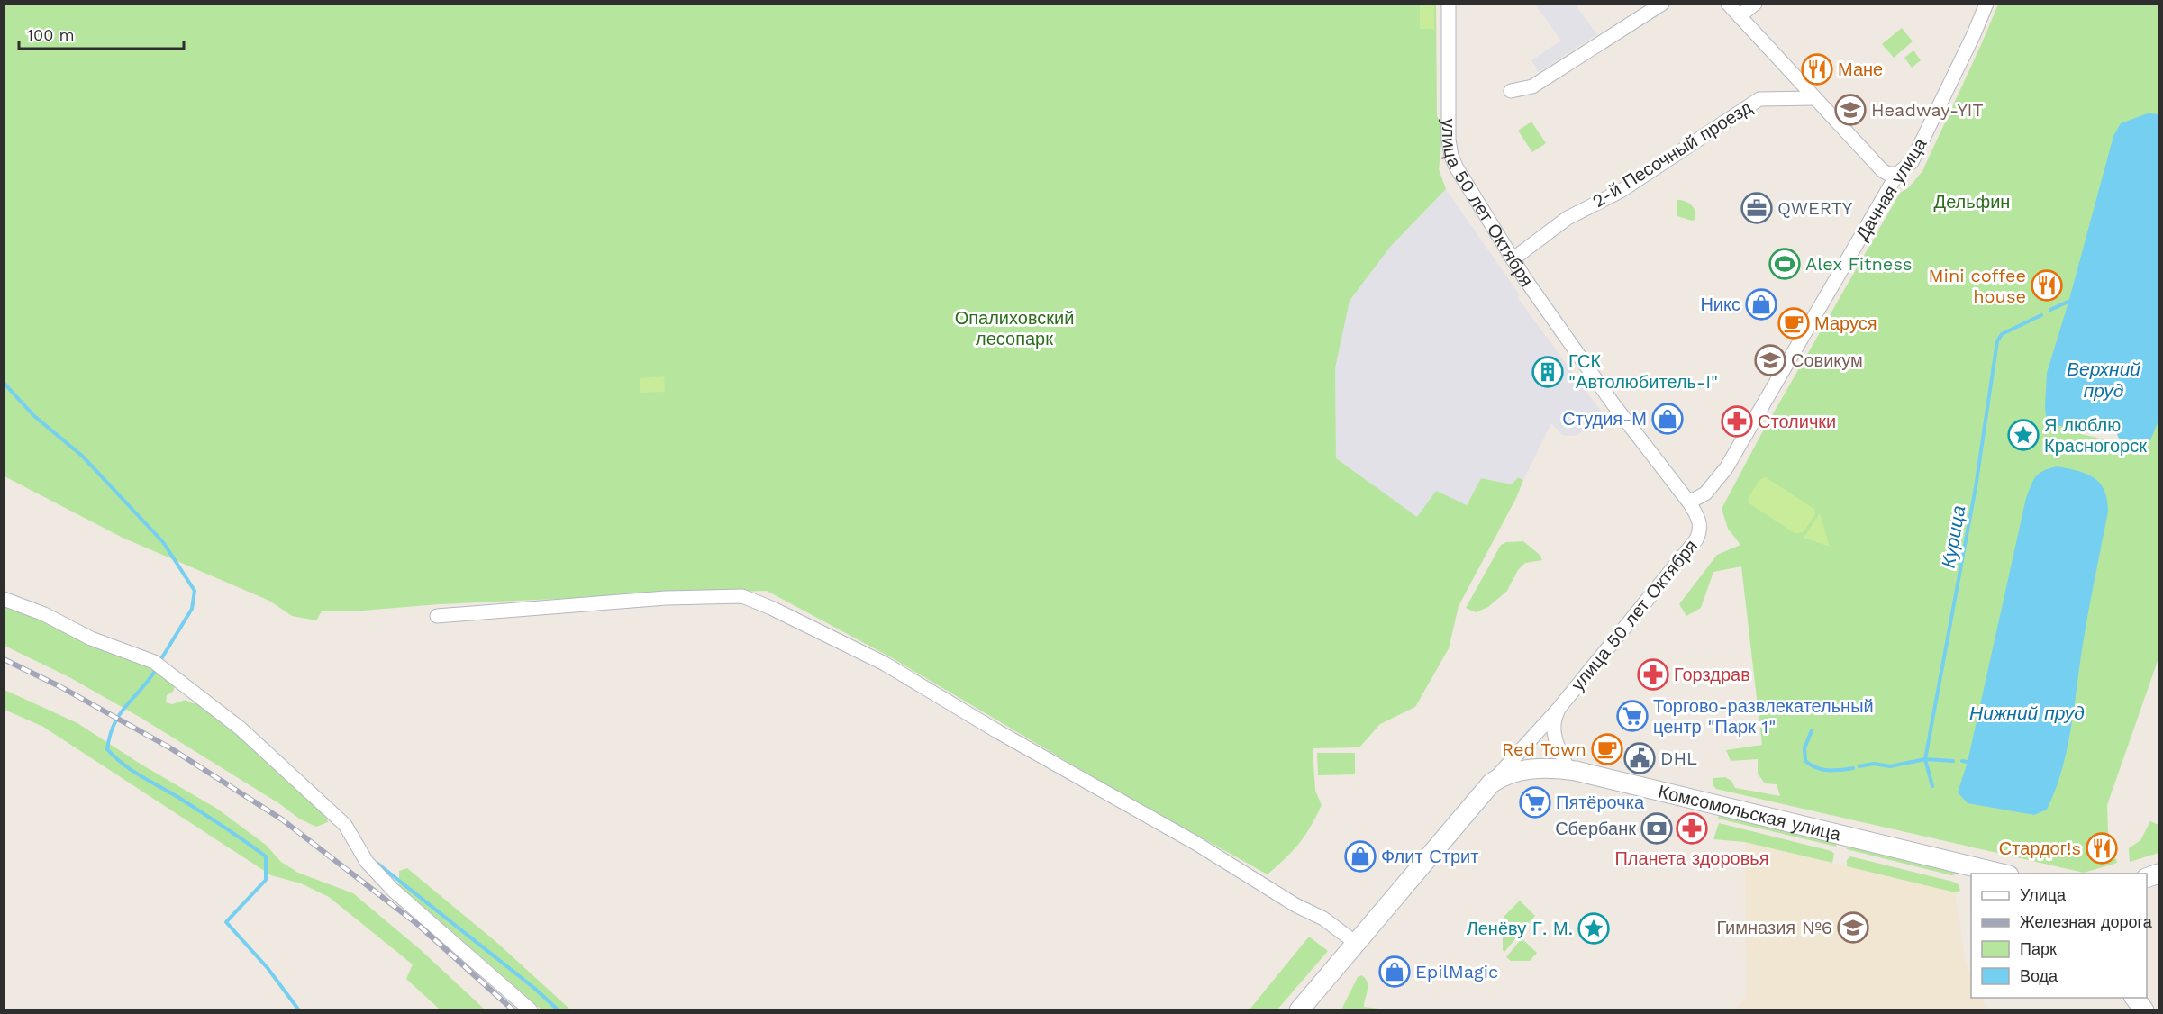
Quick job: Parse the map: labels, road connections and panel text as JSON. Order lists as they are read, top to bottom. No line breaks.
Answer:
{"streets":{"street":["2-й Песочный проезд","Дачная улица","улица 50 лет Октября","Комсомольская улица"]},"crossings":[["2-й Песочный проезд","улица 50 лет Октября"],["улица 50 лет Октября","Комсомольская улица"]],"water":["Верхний пруд","Курица","Нижний пруд"],"parks":["Дельфин","Опалиховский лесопарк"],"places":{"restaurant":["Мане","Mini coffee house","Стардог!s"],"school or university":["Headway-YIT","Совикум","Гимназия №6"],"office":["QWERTY"],"sports":["Alex Fitness"],"shop":["Никс","Студия-М","Флит Стрит","EpilMagic"],"cafe":["Маруся","Red Town"],"building":["ГСК \"Автолюбитель-I\""],"pharmacy":["Столички","Горздрав","Планета здоровья"],"place":["Я люблю Красногорск","Ленёву Г. М."],"supermarket":["Торгово-развлекательный центр \"Парк 1\"","Пятёрочка"],"public building":["DHL"],"bank":["Сбербанк"]},"legend":["Улица","Железная дорога","Парк","Вода"],"scale_bar":"100 m"}
